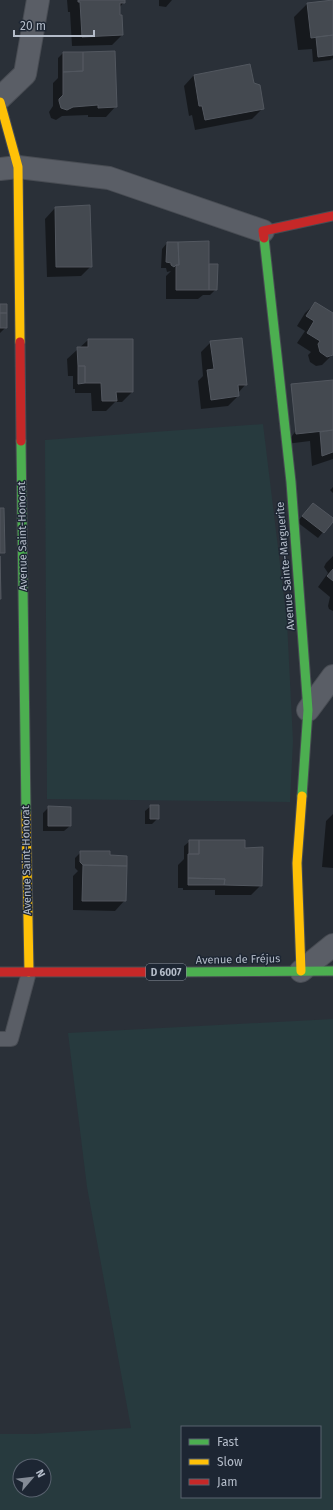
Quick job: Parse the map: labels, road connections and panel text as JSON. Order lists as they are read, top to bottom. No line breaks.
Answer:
{"streets":{"street":["Avenue Saint-Honorat","Avenue Sainte-Marguerite","Avenue de Fréjus","D 6007"]},"crossings":[["Avenue Saint-Honorat","Avenue de Fréjus"],["Avenue Sainte-Marguerite","Avenue de Fréjus"]],"legend":["Fast","Slow","Jam"],"scale_bar":"20 m","north":"top right"}
